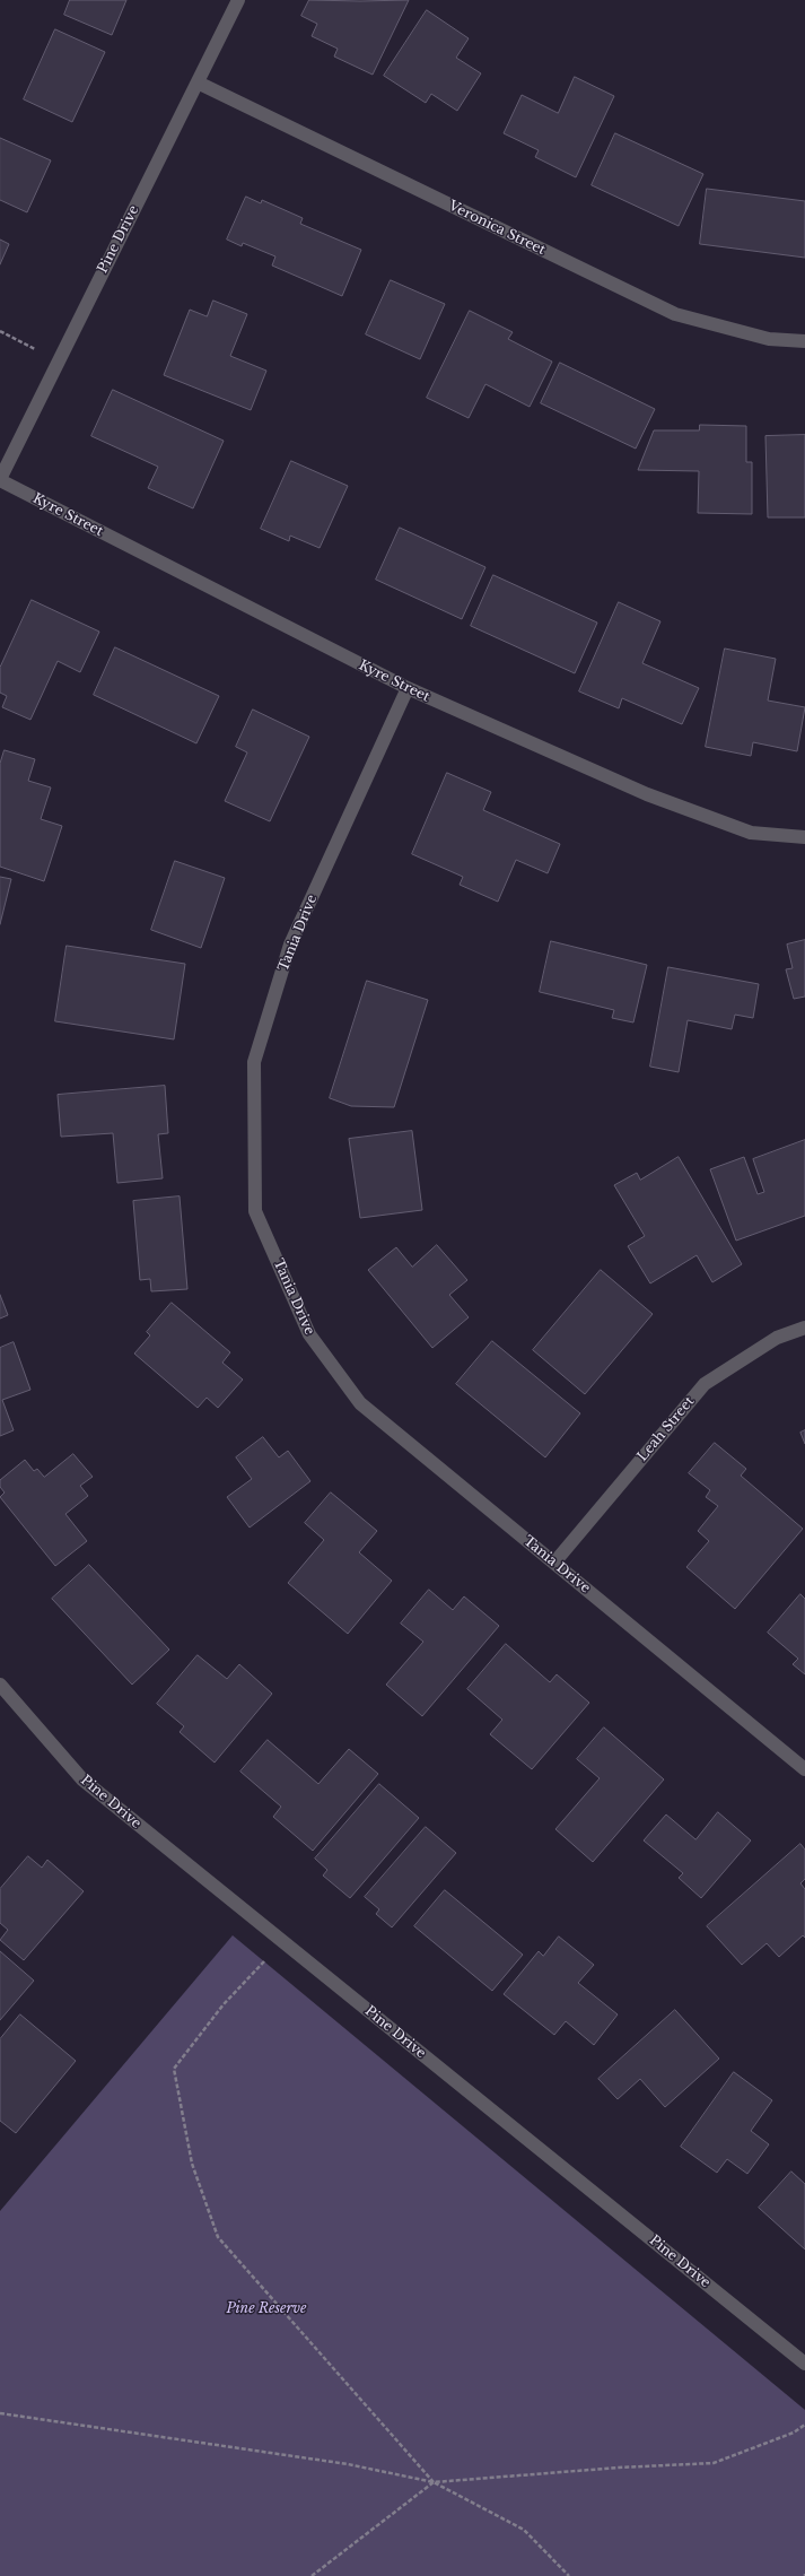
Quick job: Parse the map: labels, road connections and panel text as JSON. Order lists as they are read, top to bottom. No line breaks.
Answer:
{"streets":{"street":["Veronica Street","Pine Drive","Kyre Street","Tania Drive","Leah Street"]},"crossings":[["Veronica Street","Pine Drive"],["Pine Drive","Kyre Street"],["Kyre Street","Tania Drive"],["Tania Drive","Leah Street"]],"parks":["Pine Reserve"]}
